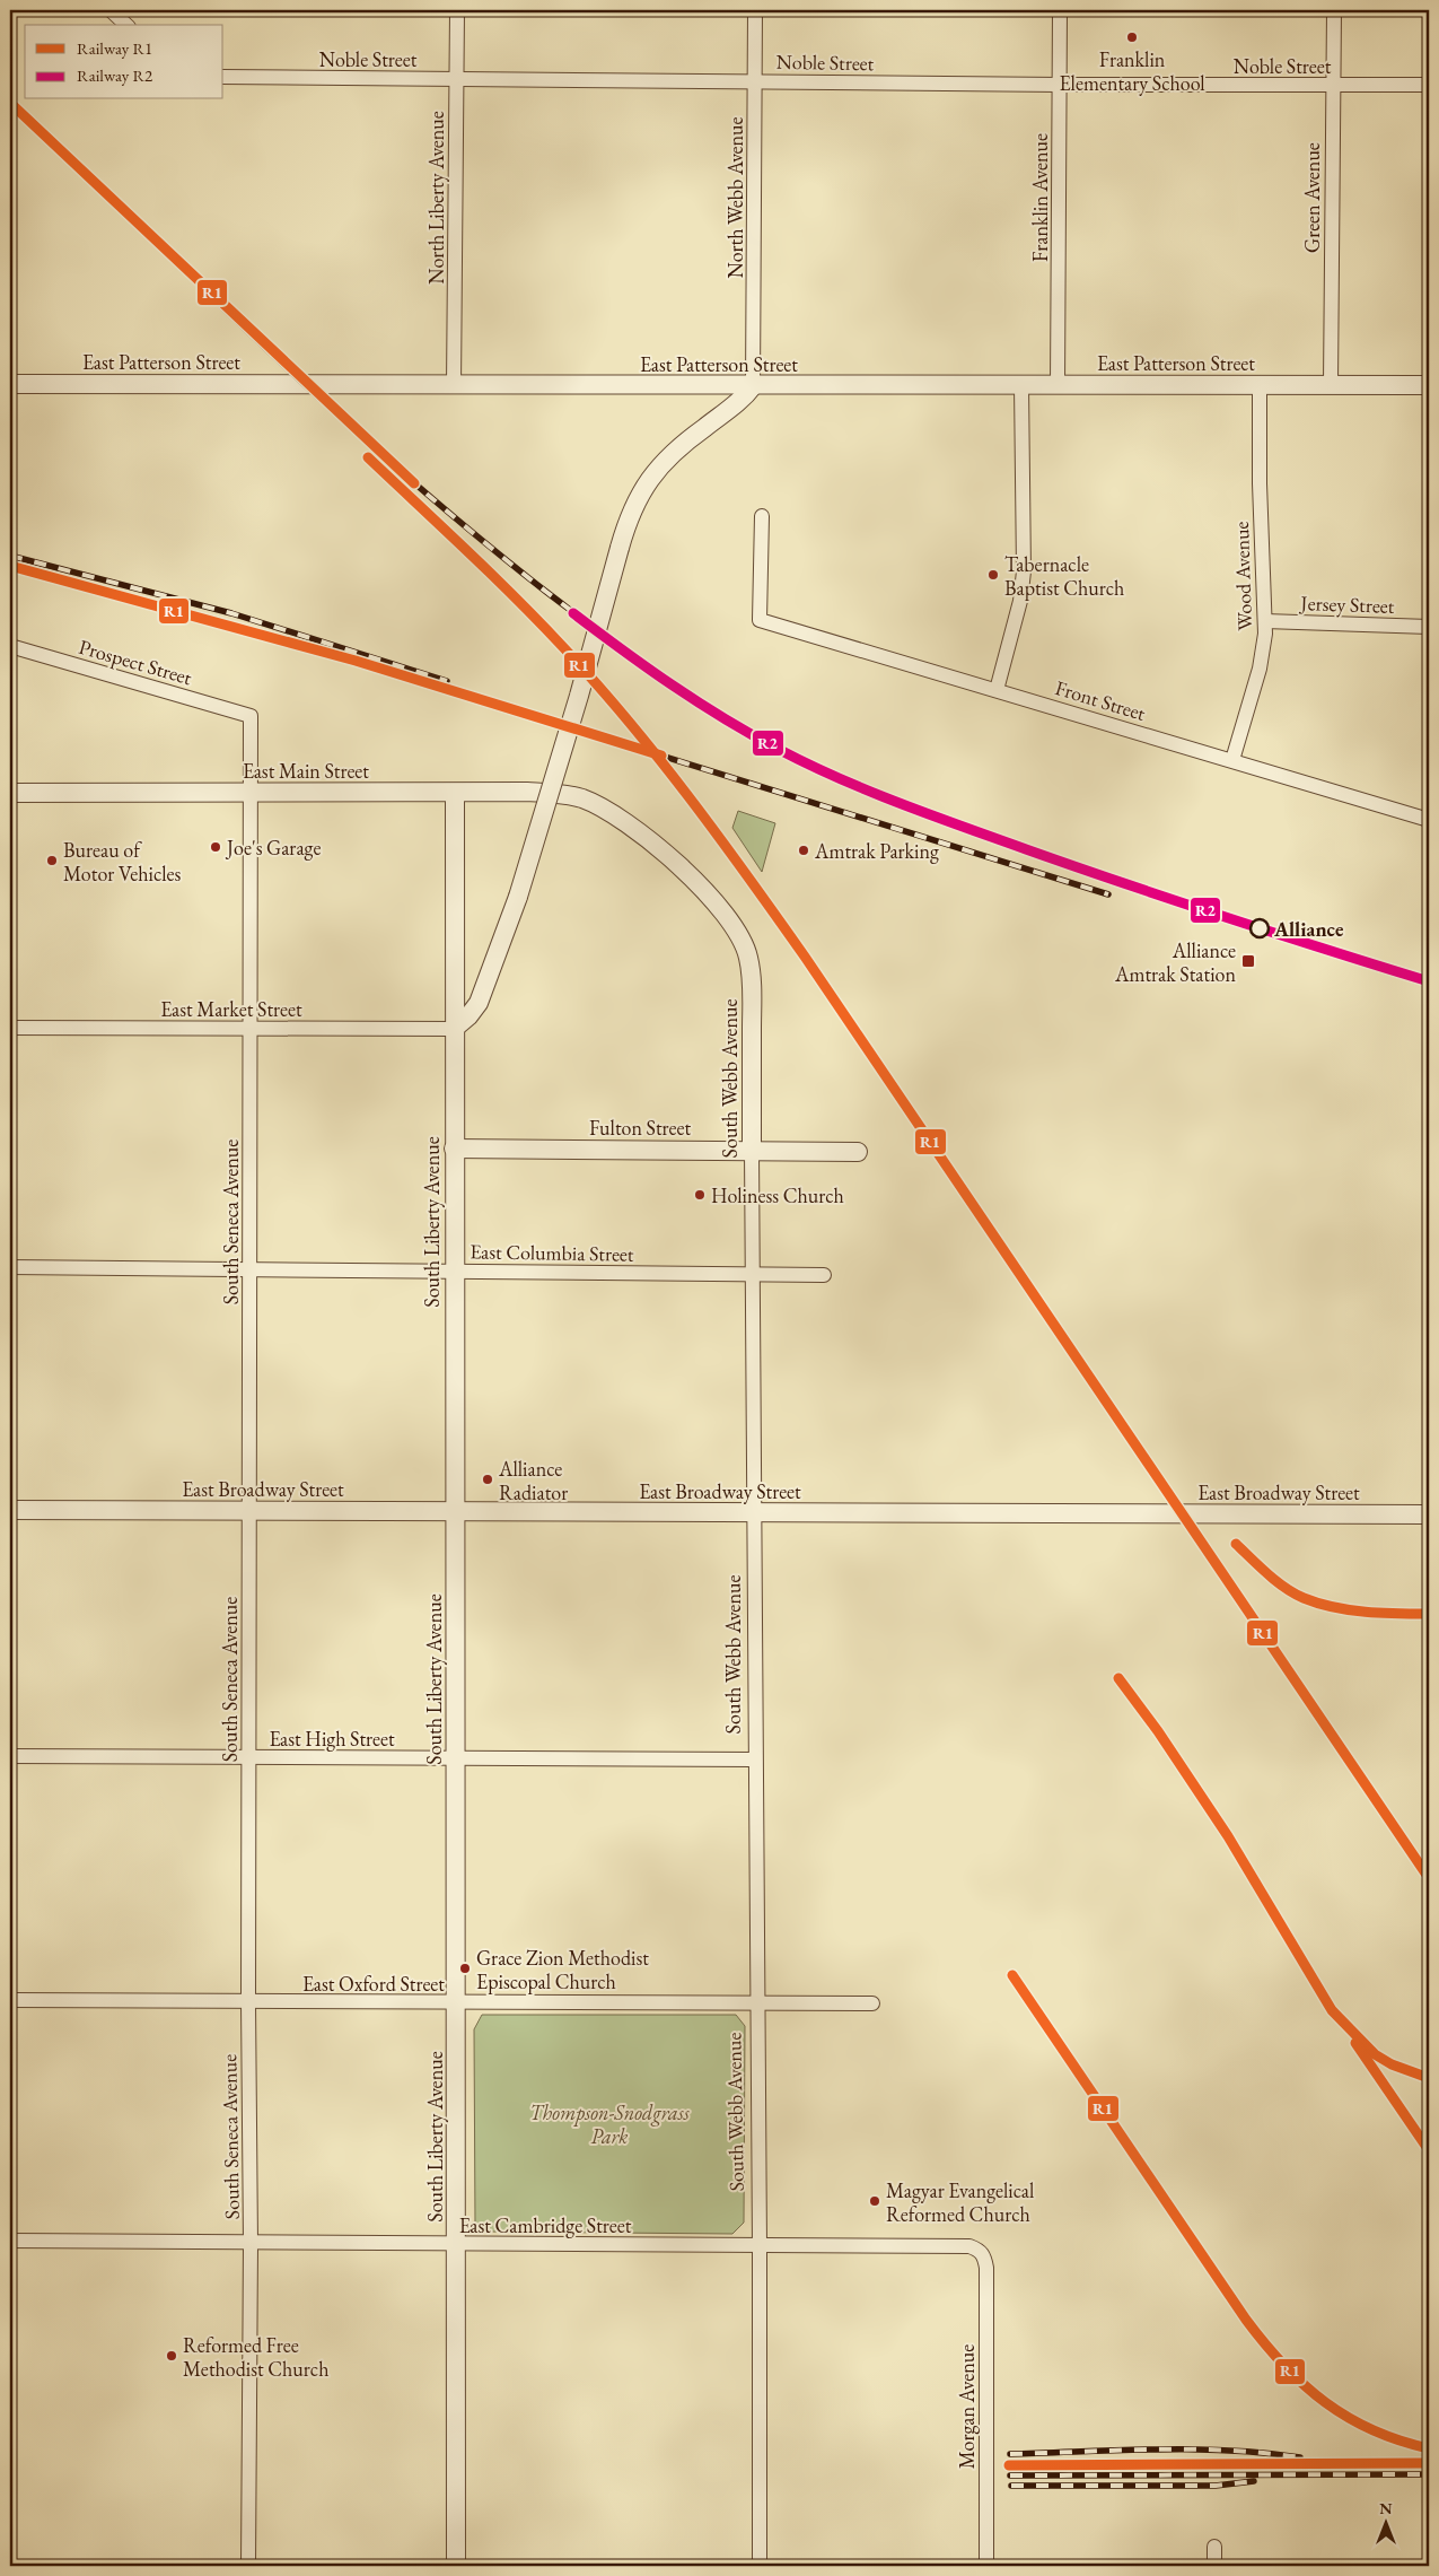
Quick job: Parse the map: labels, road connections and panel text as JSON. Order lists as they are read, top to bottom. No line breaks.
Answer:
{"streets":{"street":["Noble Street","North Liberty Avenue","North Webb Avenue","Franklin Avenue","Green Avenue","East Patterson Street","Wood Avenue","Jersey Street","Prospect Street","Front Street","East Main Street","East Market Street","South Webb Avenue","Fulton Street","South Seneca Avenue","South Liberty Avenue","East Columbia Street","East Broadway Street","East High Street","East Oxford Street","East Cambridge Street","Morgan Avenue"]},"crossings":[["Noble Street","North Liberty Avenue"],["Noble Street","North Webb Avenue"],["Noble Street","Franklin Avenue"],["Noble Street","Green Avenue"],["North Liberty Avenue","East Patterson Street"],["North Webb Avenue","East Patterson Street"],["Franklin Avenue","East Patterson Street"],["Green Avenue","East Patterson Street"],["East Patterson Street","Wood Avenue"],["Wood Avenue","Jersey Street"],["Wood Avenue","Front Street"],["Prospect Street","South Seneca Avenue"],["East Main Street","South Webb Avenue"],["East Main Street","South Seneca Avenue"],["East Main Street","South Liberty Avenue"],["East Market Street","South Seneca Avenue"],["East Market Street","South Liberty Avenue"],["South Webb Avenue","Fulton Street"],["South Webb Avenue","East Columbia Street"],["South Webb Avenue","East Broadway Street"],["South Webb Avenue","East High Street"],["South Webb Avenue","East Oxford Street"],["South Webb Avenue","East Cambridge Street"],["Fulton Street","South Liberty Avenue"],["South Seneca Avenue","East Columbia Street"],["South Seneca Avenue","East Broadway Street"],["South Seneca Avenue","East High Street"],["South Seneca Avenue","East Oxford Street"],["South Seneca Avenue","East Cambridge Street"],["South Liberty Avenue","East Columbia Street"],["South Liberty Avenue","East Broadway Street"],["South Liberty Avenue","East High Street"],["South Liberty Avenue","East Oxford Street"],["South Liberty Avenue","East Cambridge Street"],["East Cambridge Street","Morgan Avenue"]],"parks":["Thompson-Snodgrass Park"],"places":{"other":["Franklin Elementary School","Tabernacle Baptist Church","Joe's Garage","Amtrak Parking","Bureau of Motor Vehicles","Alliance","Holiness Church","Alliance Radiator","Grace Zion Methodist Episcopal Church","Magyar Evangelical Reformed Church","Reformed Free Methodist Church"],"transit":["Alliance Amtrak Station"]},"lines":["rail line R1","rail line R2"],"legend":["Railway R1","Railway R2"],"north":"top"}
